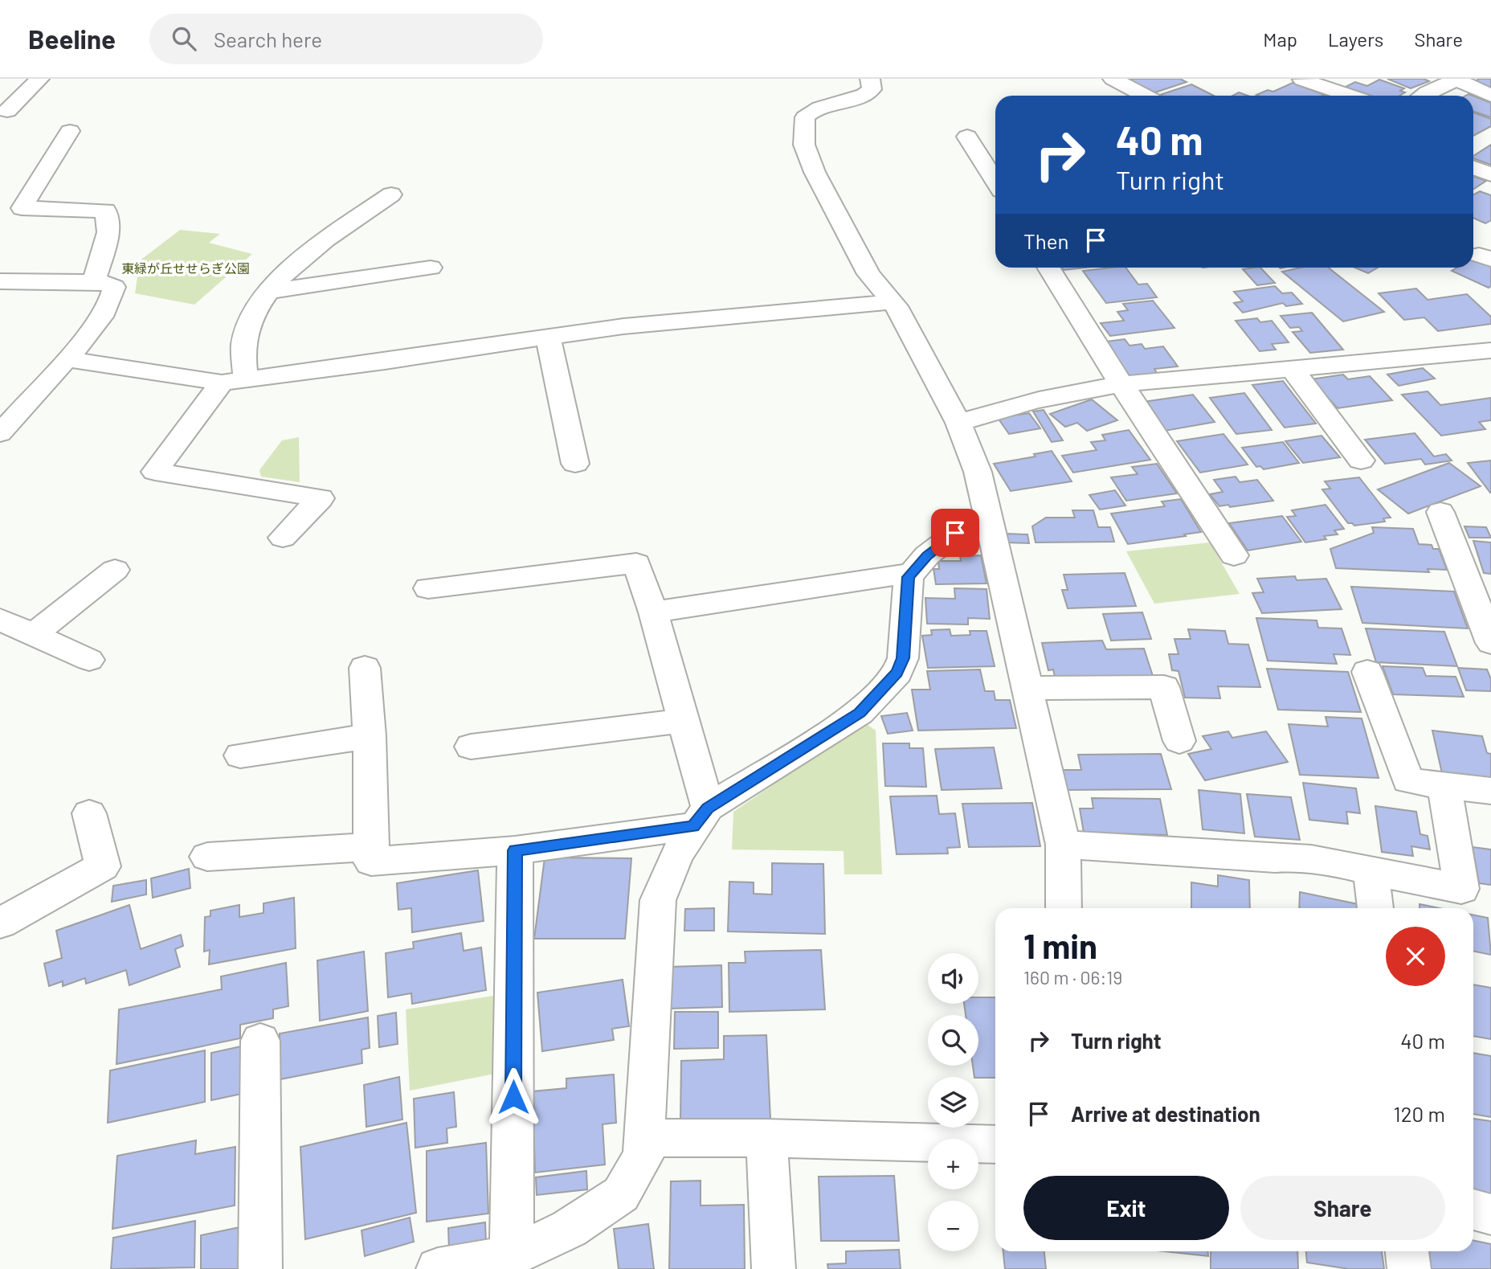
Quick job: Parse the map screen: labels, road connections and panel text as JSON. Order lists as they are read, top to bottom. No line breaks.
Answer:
{"parks":["東緑が丘せせらぎ公園"],"page":{"header":"Beeline","search":"Search here","nav":["Map","Layers","Share"],"turn":["40 m","Turn right"],"then":"Then","heading":["1 min","160 m · 06:19"],"map_buttons":["+","−"],"list":[{"name":"Turn right","value":"40 m"},{"name":"Arrive at destination","value":"120 m"}],"buttons":["Exit","Share"]}}
